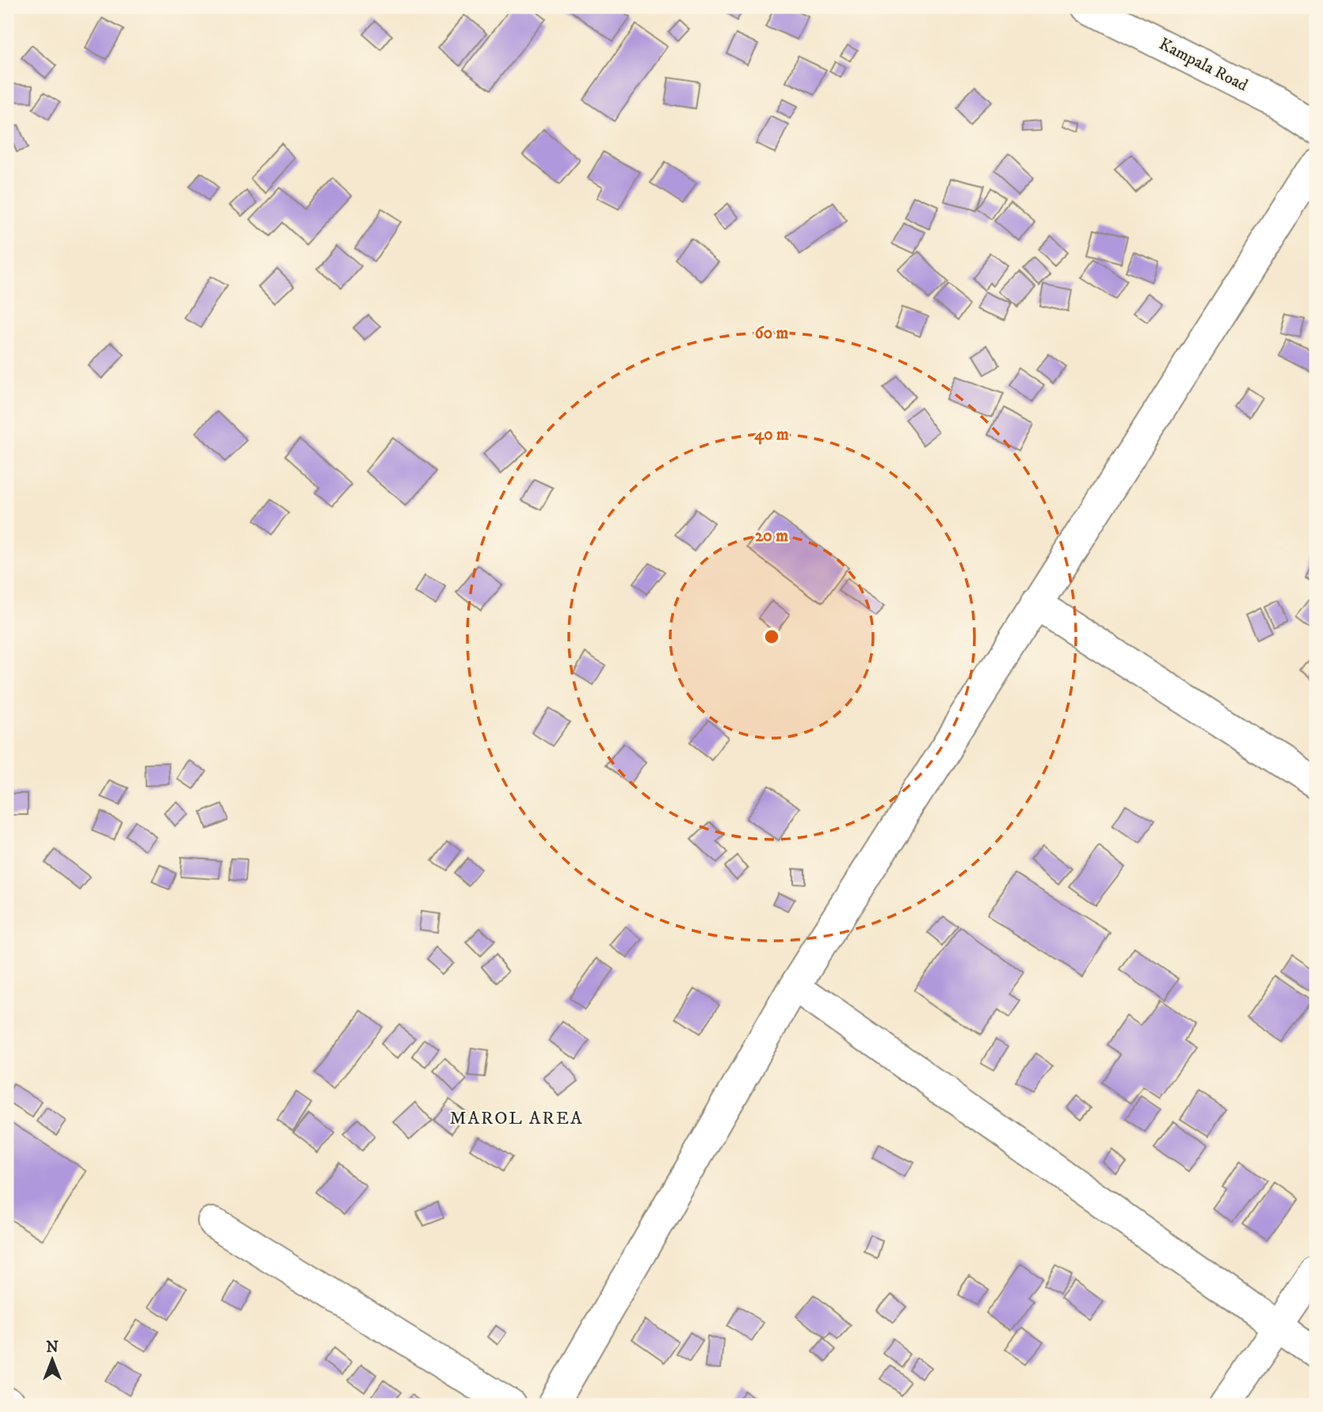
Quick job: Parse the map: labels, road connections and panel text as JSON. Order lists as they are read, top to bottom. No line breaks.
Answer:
{"streets":{"street":["Kampala Road"]},"districts":["MAROL AREA"],"north":"top","rings":["60 m","40 m","20 m"]}
